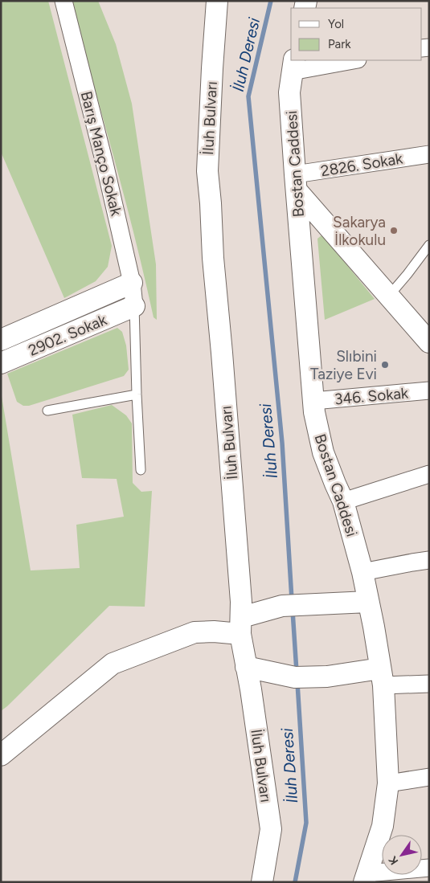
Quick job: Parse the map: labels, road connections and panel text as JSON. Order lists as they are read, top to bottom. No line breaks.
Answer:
{"streets":{"street":["İluh Bulvarı","Barış Manço Sokak","Bostan Caddesi","2826. Sokak","2902. Sokak","346. Sokak"]},"crossings":[["Barış Manço Sokak","2902. Sokak"],["Bostan Caddesi","2826. Sokak"],["Bostan Caddesi","346. Sokak"]],"water":["İluh Deresi"],"places":["Sakarya İlkokulu","Slıbini Taziye Evi"],"legend":["Yol","Park"],"north":"bottom left"}
